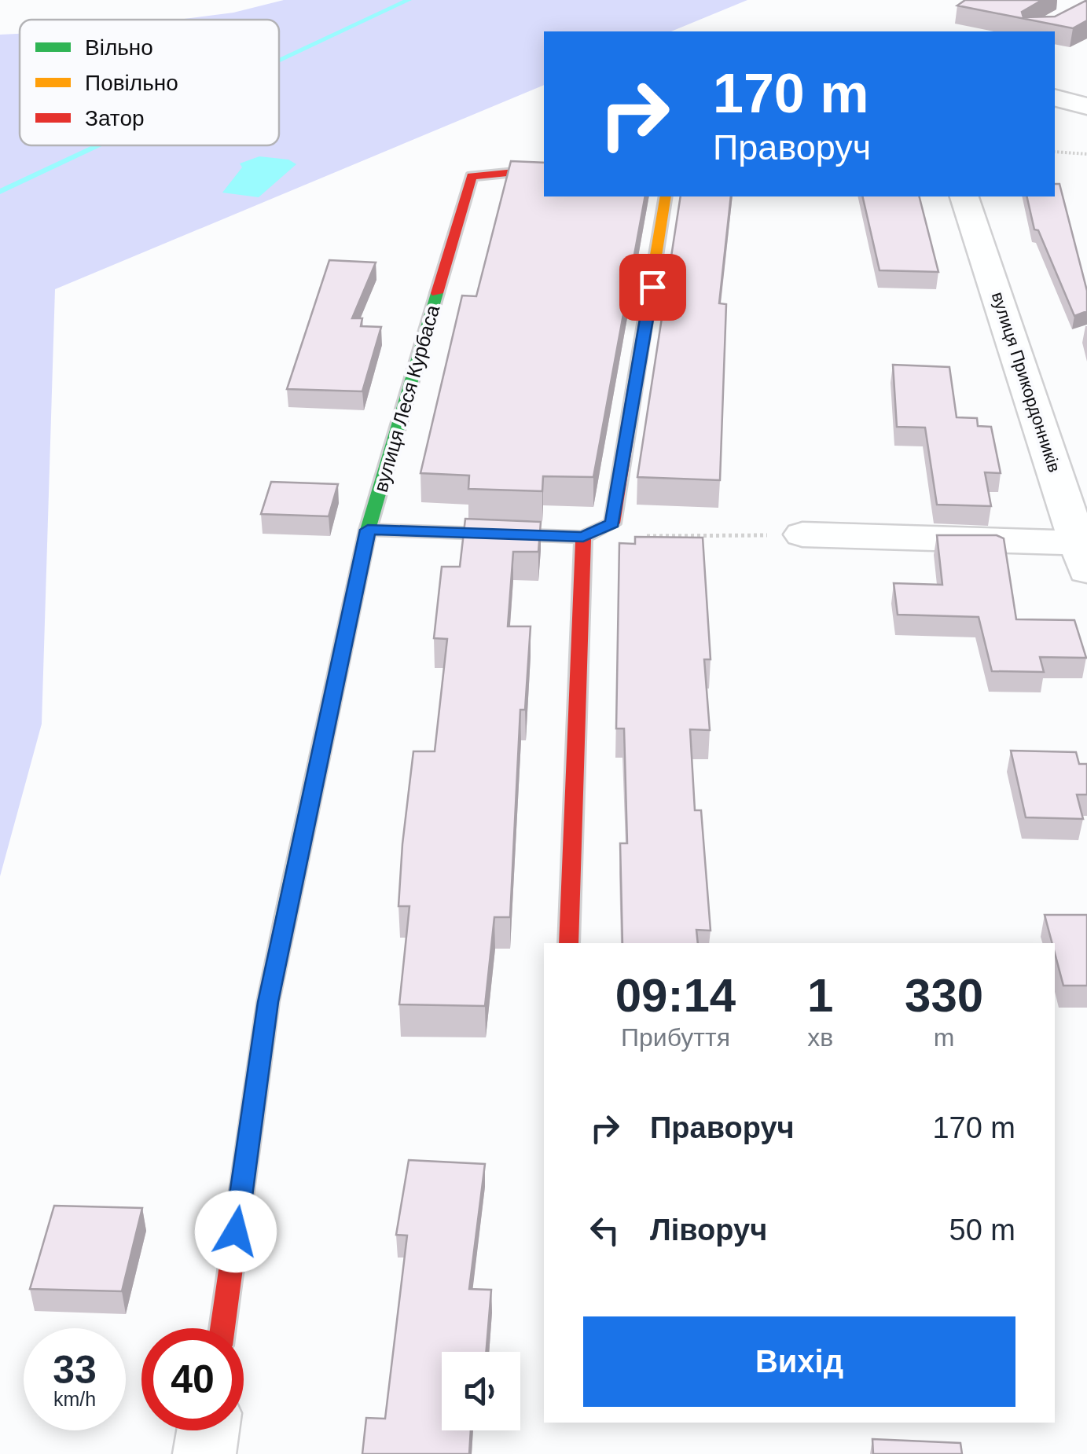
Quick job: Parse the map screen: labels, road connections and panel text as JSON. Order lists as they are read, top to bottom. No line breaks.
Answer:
{"streets":{"street":["вулиця Прикордонників","вулиця Леся Курбаса"]},"legend":["Вільно","Повільно","Затор"],"page":{"turn":["170 m","Праворуч"],"eta":["09:14","Прибуття","1","хв","330","m"],"list":[{"name":"Праворуч","value":"170 m"},{"name":"Ліворуч","value":"50 m"}],"buttons":"Вихід","speed":"33 km/h","limit":"40"}}
